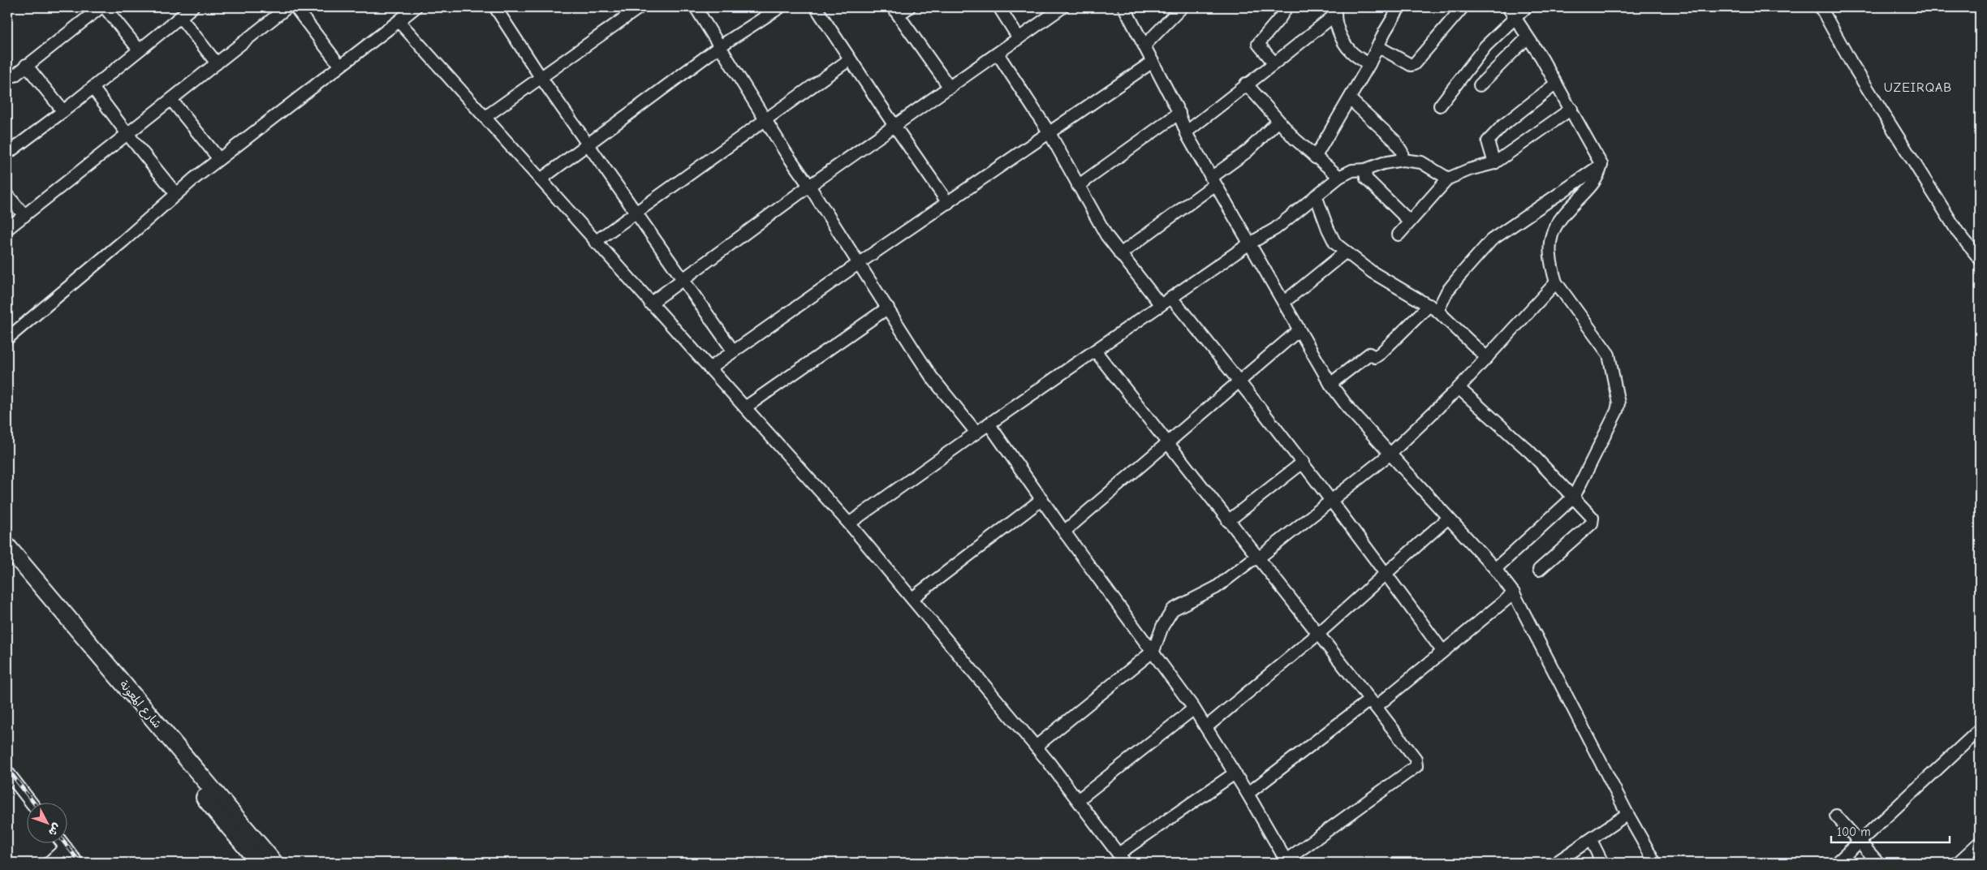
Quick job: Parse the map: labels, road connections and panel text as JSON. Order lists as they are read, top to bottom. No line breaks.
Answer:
{"streets":{"highway":["شارع المعونة"]},"districts":["UZEIRQAB"],"scale_bar":"100 m","north":"bottom right"}
